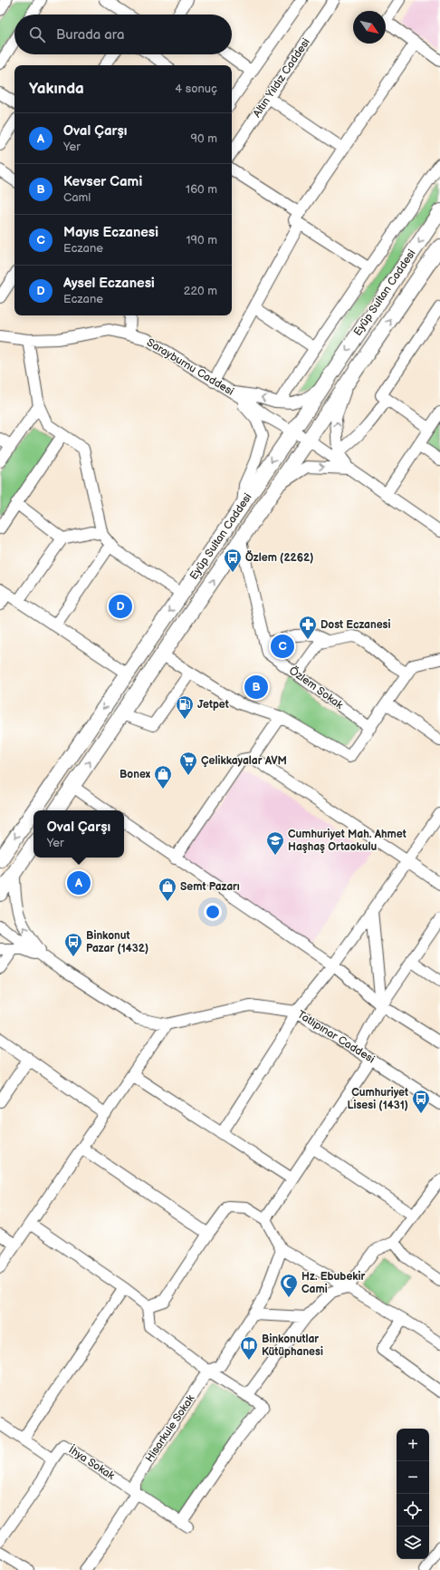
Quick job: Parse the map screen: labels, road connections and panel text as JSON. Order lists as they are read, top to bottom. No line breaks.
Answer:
{"streets":{"main road":["Eyüp Sultan Caddesi"],"street":["Altın Yıldız Caddesi","Sarayburnu Caddesi","Özlem Sokak","Tatlıpınar Caddesi","Hisarkule Sokak","İhya Sokak"]},"crossings":[["Eyüp Sultan Caddesi","Sarayburnu Caddesi"],["Eyüp Sultan Caddesi","Özlem Sokak"],["Hisarkule Sokak","İhya Sokak"]],"places":{"bus stop":["Özlem (2262)","Binkonut Pazar (1432)","Cumhuriyet Lisesi (1431)"],"pharmacy":["Dost Eczanesi"],"fuel station":["Jetpet"],"supermarket":["Çelikkayalar AVM"],"shop":["Bonex","Semt Pazarı"],"school or university":["Cumhuriyet Mah. Ahmet Haşhaş Ortaokulu"],"mosque":["Hz. Ebubekir Cami"],"library":["Binkonutlar Kütüphanesi"]},"north":"bottom right","page":{"search":"Burada ara","heading":["Yakında","4 sonuç"],"list":[{"mark":"A","name":"Oval Çarşı","note":"Yer","value":"90 m"},{"mark":"B","name":"Kevser Cami","note":"Cami","value":"160 m"},{"mark":"C","name":"Mayıs Eczanesi","note":"Eczane","value":"190 m"},{"mark":"D","name":"Aysel Eczanesi","note":"Eczane","value":"220 m"}],"pins":["D","C","B","A"],"popup":["Oval Çarşı","Yer"],"map_buttons":["+","−"]}}
